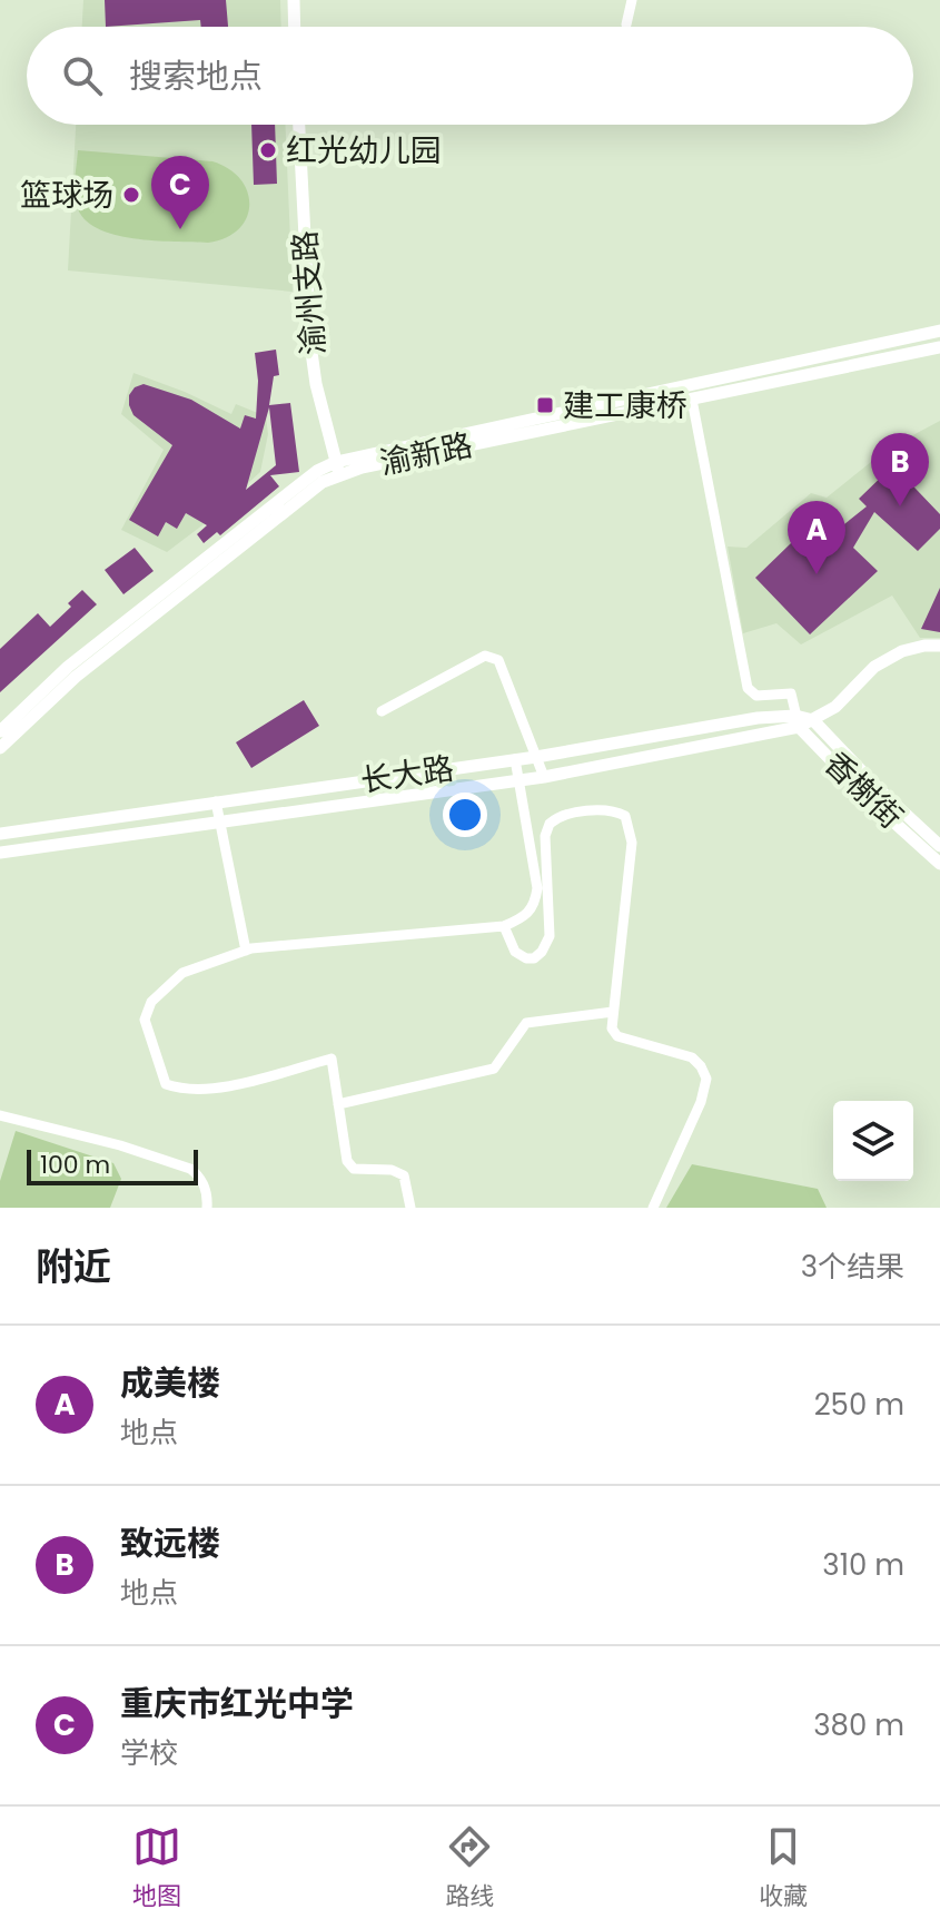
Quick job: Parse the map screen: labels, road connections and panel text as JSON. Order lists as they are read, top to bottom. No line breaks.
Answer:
{"streets":{"street":["渝州支路","渝新路","长大路","香榭街"]},"crossings":[["渝州支路","渝新路"],["长大路","香榭街"]],"places":{"other":["红光幼儿园","篮球场"],"transit":["建工康桥"]},"scale_bar":"100 m","page":{"search":"搜索地点","pins":["C","B","A"],"scale":"100 m","heading":["附近","3个结果"],"list":[{"mark":"A","name":"成美楼","note":"地点","value":"250 m"},{"mark":"B","name":"致远楼","note":"地点","value":"310 m"},{"mark":"C","name":"重庆市红光中学","note":"学校","value":"380 m"}],"nav":["地图","路线","收藏"]}}
